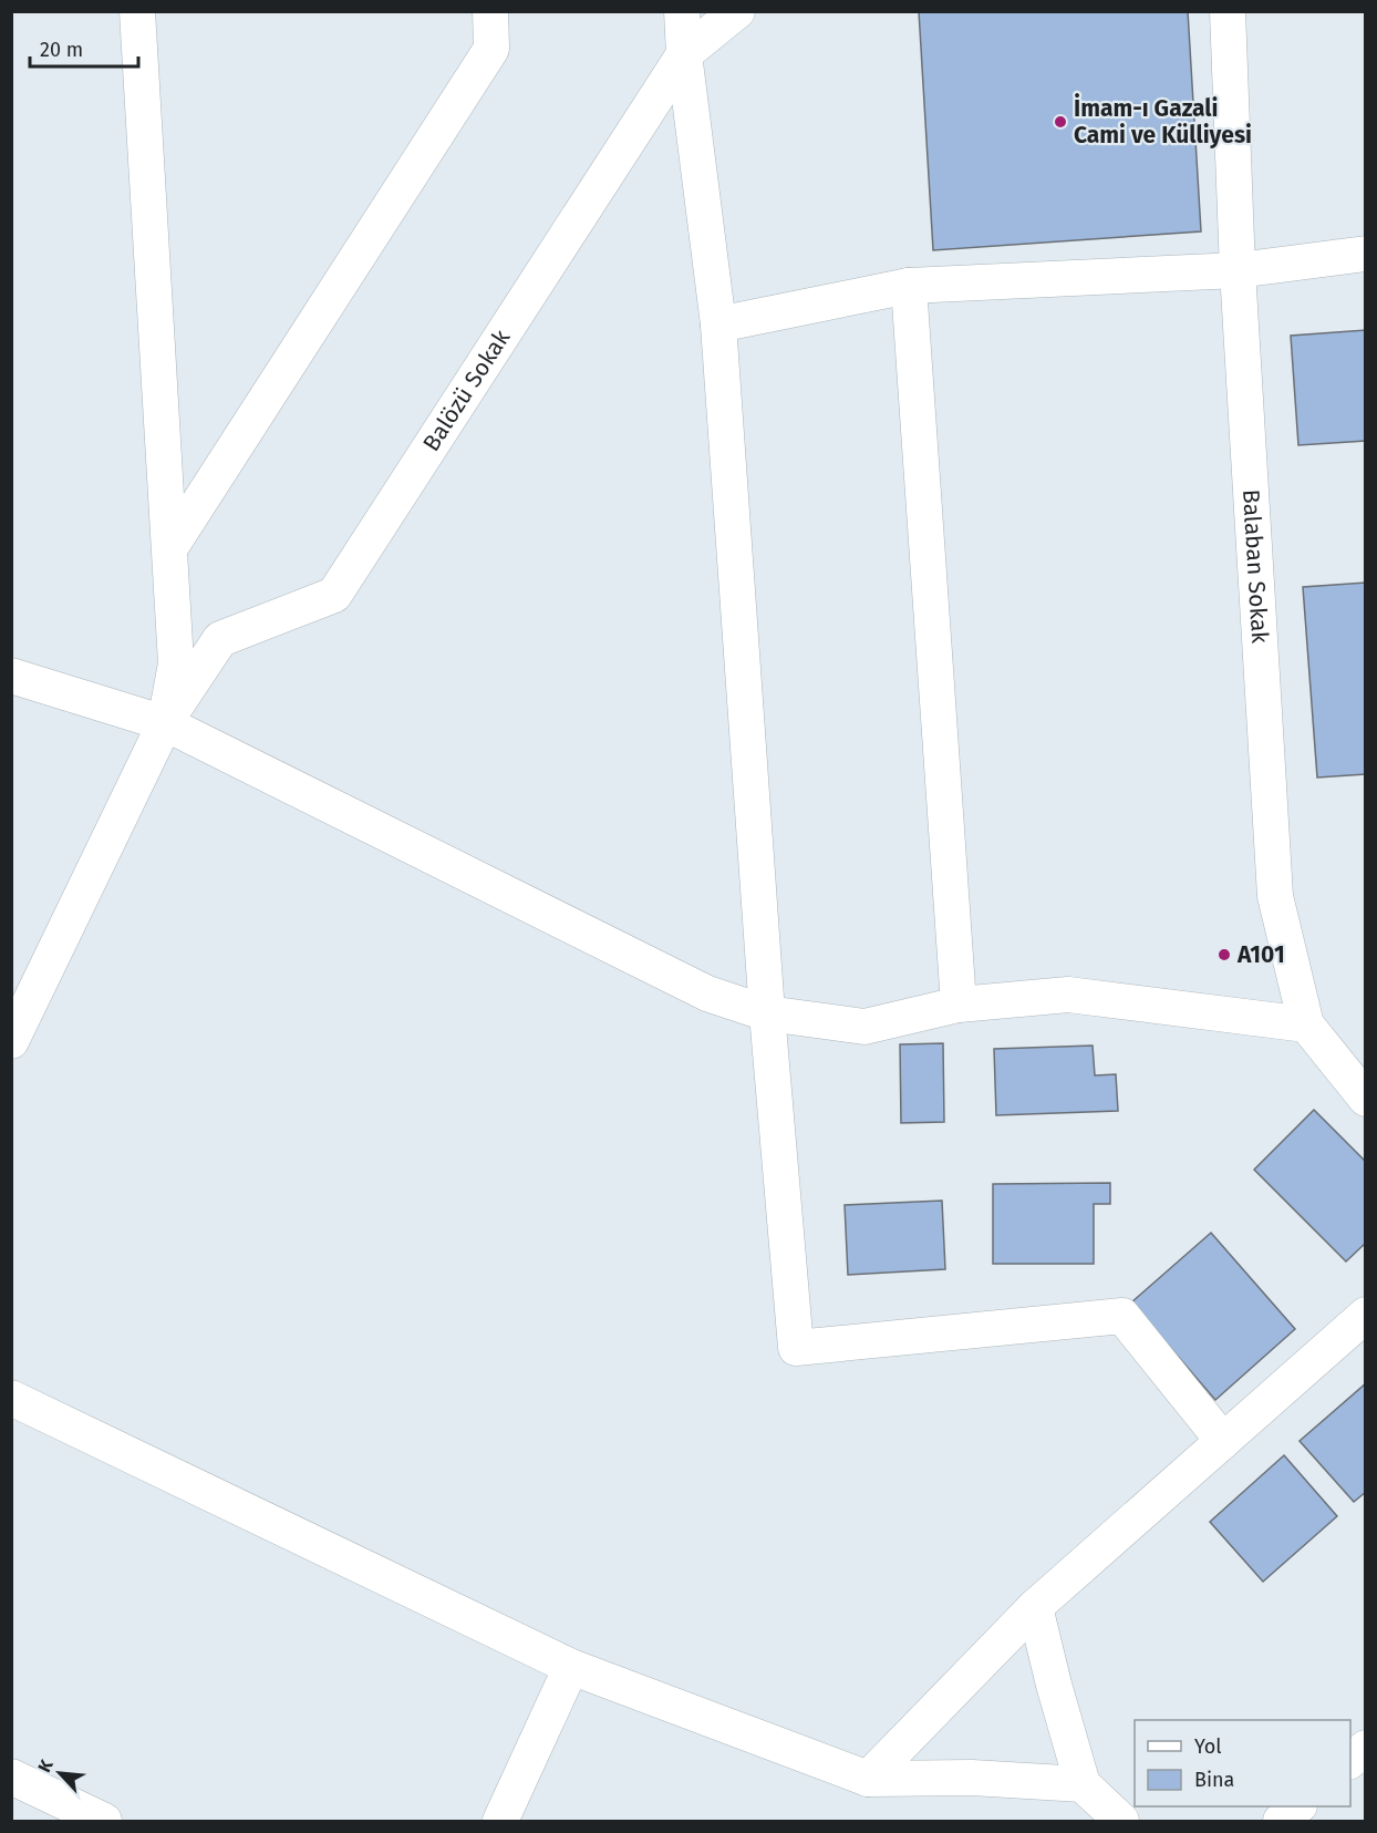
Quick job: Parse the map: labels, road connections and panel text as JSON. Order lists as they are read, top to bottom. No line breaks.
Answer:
{"streets":{"street":["Balözü Sokak","Balaban Sokak"]},"places":["İmam-ı Gazali Cami ve Külliyesi","A101"],"legend":["Yol","Bina"],"scale_bar":"20 m","north":"top left"}
